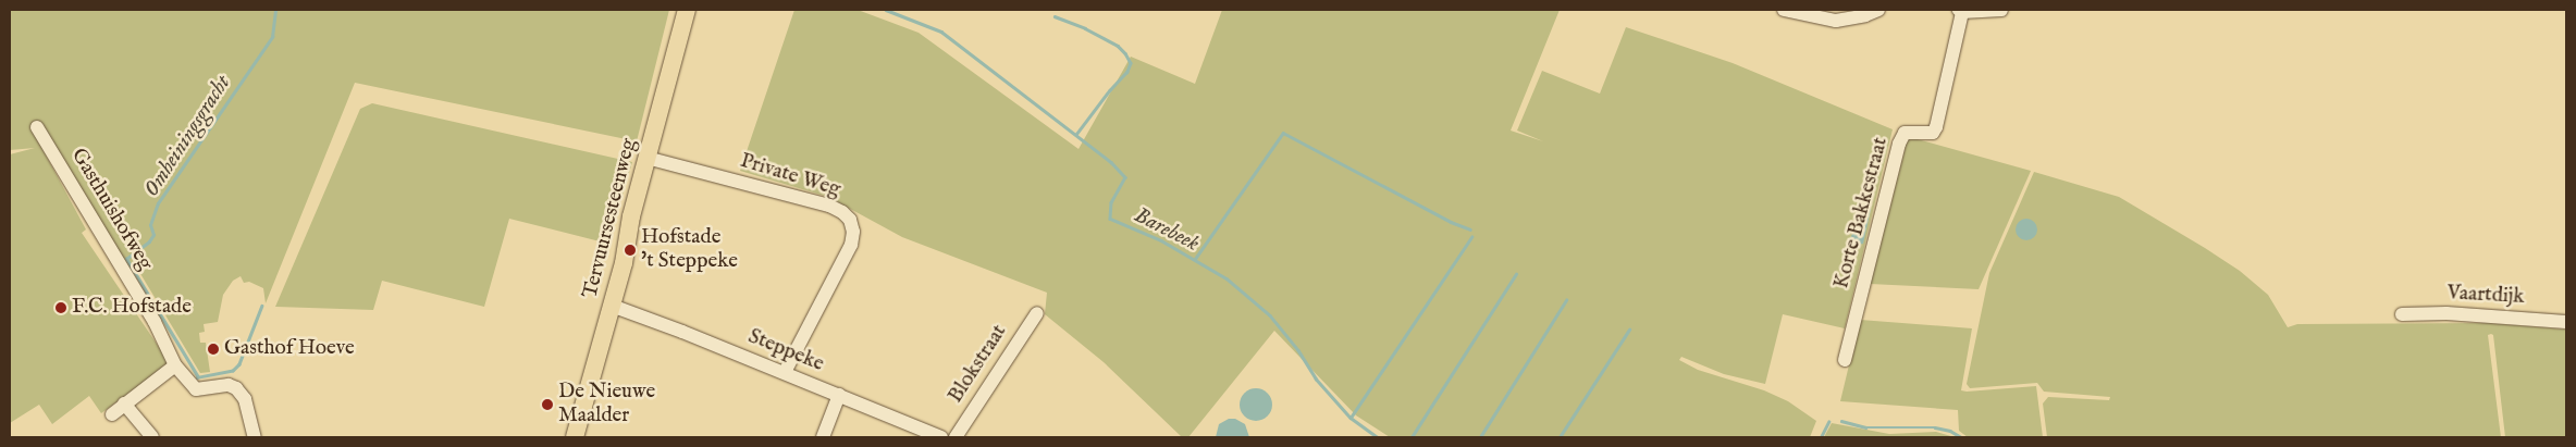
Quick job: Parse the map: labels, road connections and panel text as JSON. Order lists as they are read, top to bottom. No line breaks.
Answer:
{"streets":{"main road":["Tervuursesteenweg"],"street":["Private Weg","Gasthuishofweg","Korte Bakkestraat","Vaartdijk","Steppeke","Blokstraat"]},"crossings":[["Private Weg","Tervuursesteenweg"],["Private Weg","Steppeke"],["Tervuursesteenweg","Steppeke"]],"water":["Omheiningsgracht","Barebeek"],"places":["Hofstade 't Steppeke","F.C. Hofstade","Gasthof Hoeve","De Nieuwe Maalder"]}
